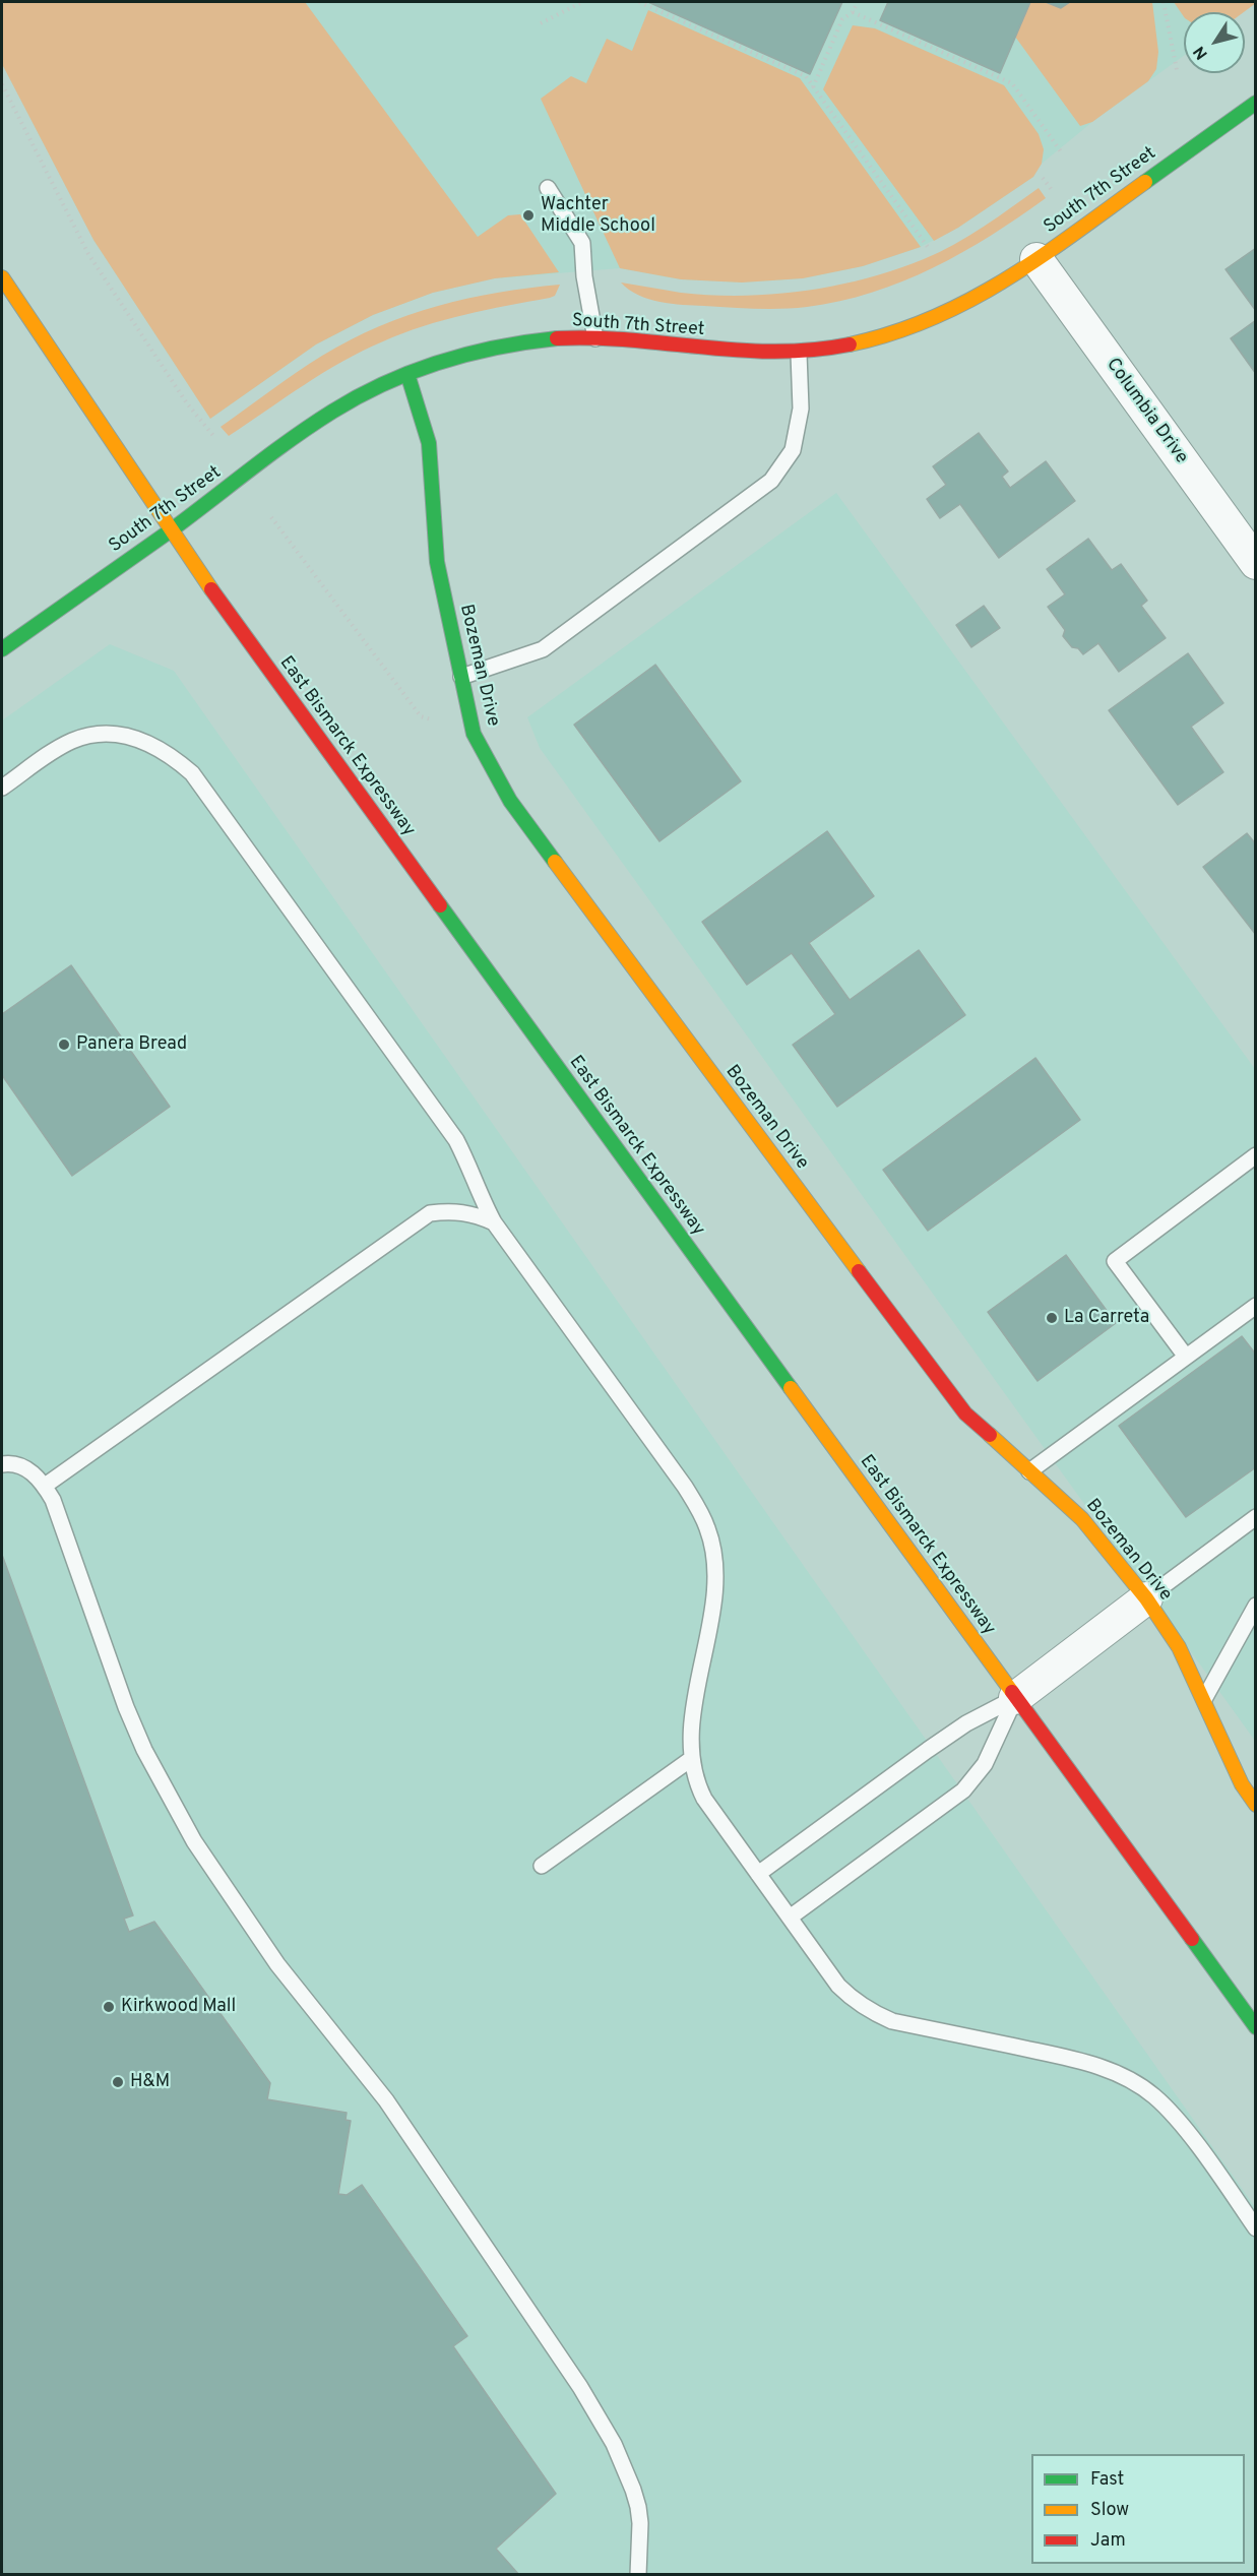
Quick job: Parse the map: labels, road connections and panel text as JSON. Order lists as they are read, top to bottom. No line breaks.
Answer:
{"streets":{"street":["South 7th Street","Columbia Drive","Bozeman Drive","East Bismarck Expressway"]},"crossings":[["South 7th Street","Columbia Drive"],["South 7th Street","Bozeman Drive"],["South 7th Street","East Bismarck Expressway"]],"places":["Wachter Middle School","Panera Bread","La Carreta","Kirkwood Mall","H&M"],"legend":["Fast","Slow","Jam"],"north":"bottom left"}
